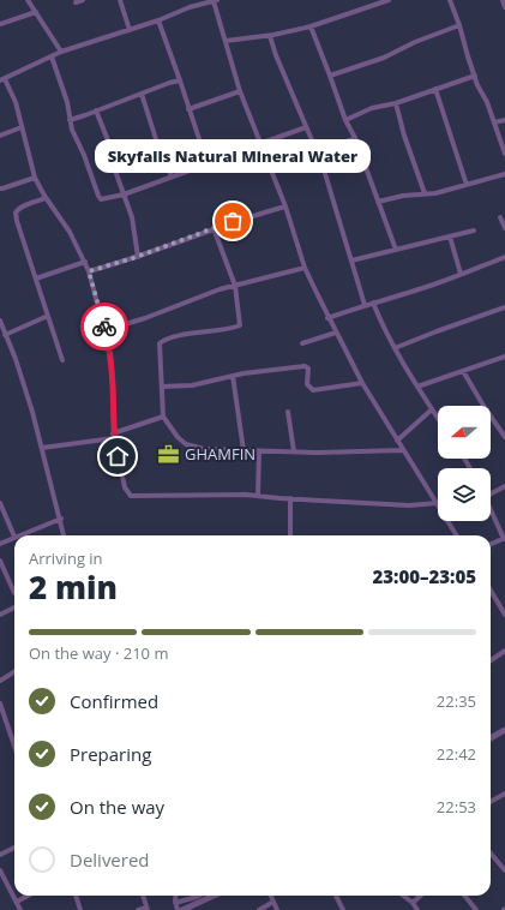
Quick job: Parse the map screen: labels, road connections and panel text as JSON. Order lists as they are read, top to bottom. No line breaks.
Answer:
{"places":{"other":["Skyfalls Natural Mineral Water"],"office":["GHAMFIN"]},"north":"left","page":{"bubble":"Skyfalls Natural Mineral Water","heading":["2 min","Arriving in","23:00–23:05"],"bar":"On the way · 210 m","list":[["Confirmed","22:35"],["Preparing","22:42"],["On the way","22:53"],"Delivered"]}}
